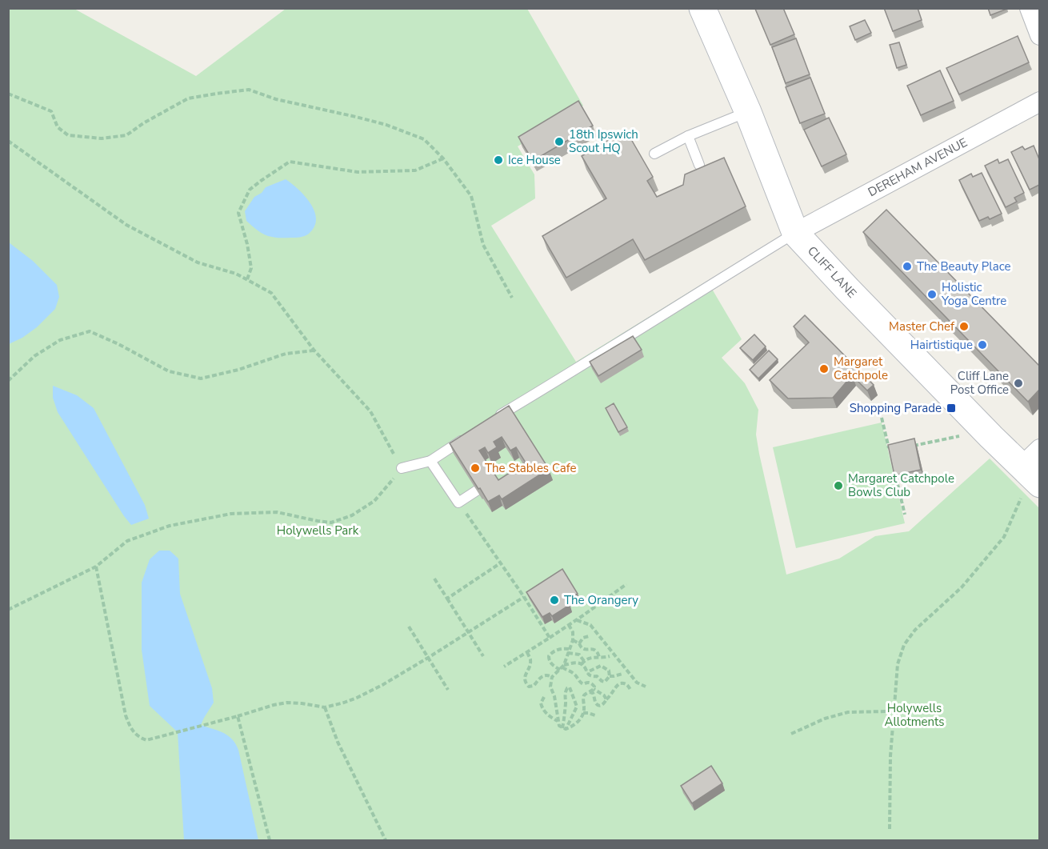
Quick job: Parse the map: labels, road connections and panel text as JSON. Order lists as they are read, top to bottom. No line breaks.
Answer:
{"streets":{"street":["DEREHAM AVENUE","CLIFF LANE"]},"crossings":[["DEREHAM AVENUE","CLIFF LANE"]],"parks":["Holywells Park","Holywells Allotments"],"places":{"other":["18th Ipswich Scout HQ","Ice House","The Beauty Place","Holistic Yoga Centre","Master Chef","Hairtistique","Margaret Catchpole","Cliff Lane Post Office","The Stables Cafe","Margaret Catchpole Bowls Club","The Orangery"],"transit":["Shopping Parade"]}}
